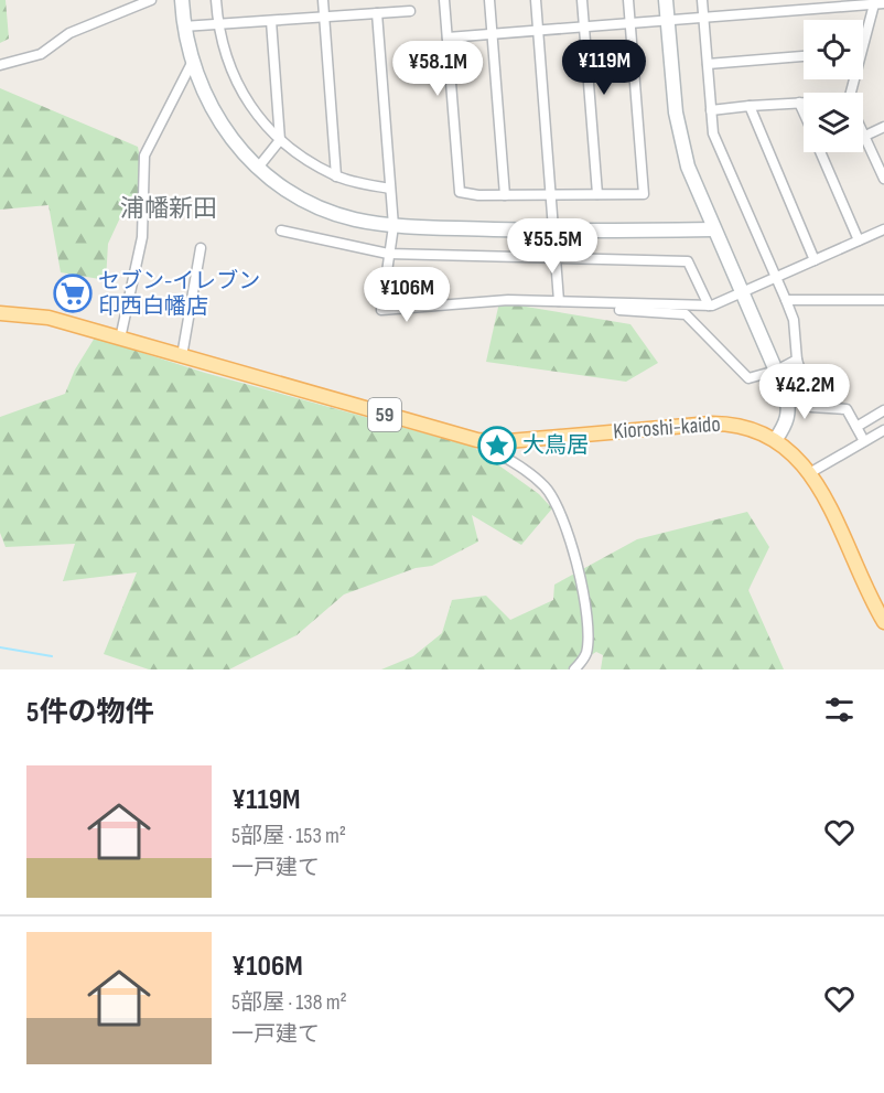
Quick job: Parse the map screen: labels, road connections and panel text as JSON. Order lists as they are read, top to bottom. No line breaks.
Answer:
{"streets":{"main road":["59","Kioroshi-kaido"]},"districts":["浦幡新田"],"places":{"supermarket":["セブン-イレブン 印西白幡店"],"place":["大鳥居"]},"page":{"price":["¥119M","¥58.1M","¥55.5M","¥106M","¥42.2M"],"heading":"5件の物件","list":[{"name":"¥119M","note":"5部屋 · 153 m² · 一戸建て"},{"name":"¥106M","note":"5部屋 · 138 m² · 一戸建て"}]}}
